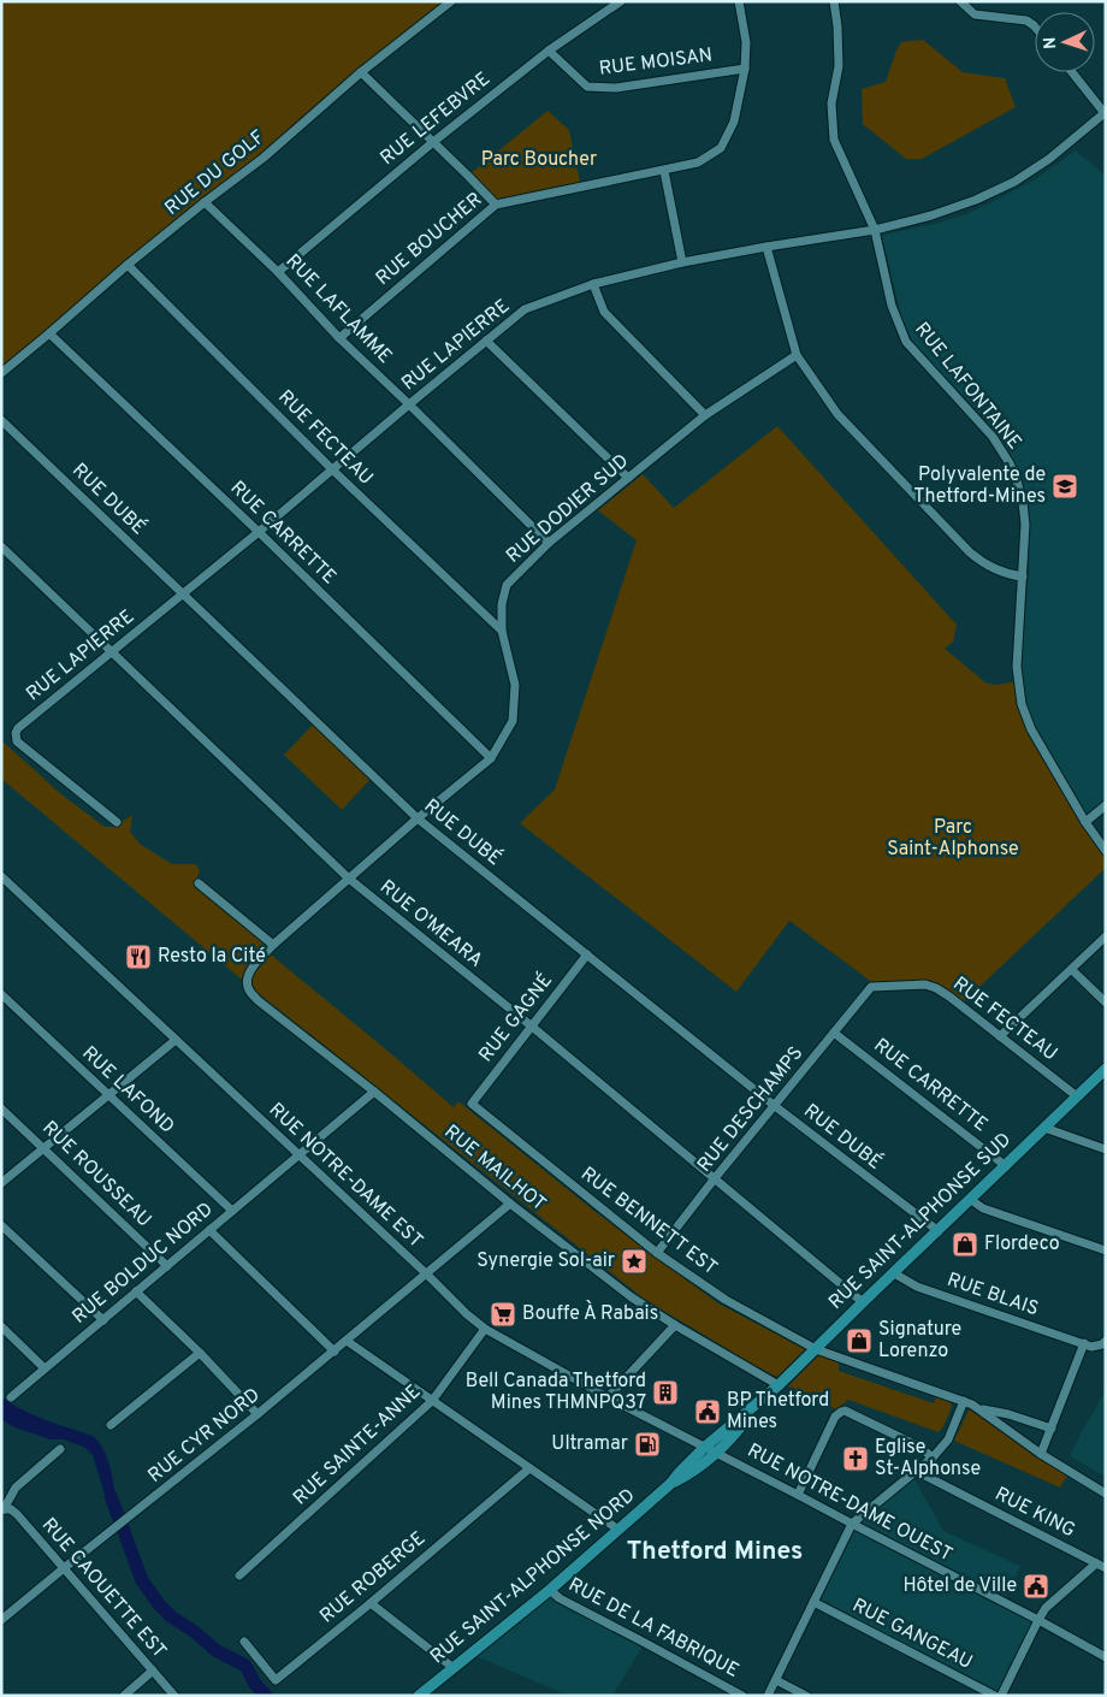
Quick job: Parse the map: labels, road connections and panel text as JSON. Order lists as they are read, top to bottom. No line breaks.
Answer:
{"streets":{"main road":["RUE SAINT-ALPHONSE SUD","RUE SAINT-ALPHONSE NORD"],"street":["RUE MOISAN","RUE LEFEBVRE","RUE DU GOLF","RUE BOUCHER","RUE LAFLAMME","RUE LAPIERRE","RUE LAFONTAINE","RUE FECTEAU","RUE DUBÉ","RUE DODIER SUD","RUE CARRETTE","RUE O'MEARA","RUE GAGNÉ","RUE LAFOND","RUE DESCHAMPS","RUE MAILHOT","RUE ROUSSEAU","RUE NOTRE-DAME EST","RUE BENNETT EST","RUE BOLDUC NORD","RUE BLAIS","RUE CYR NORD","RUE SAINTE-ANNE","RUE NOTRE-DAME OUEST","RUE KING","RUE ROBERGE","RUE CAOUETTE EST","RUE DE LA FABRIQUE","RUE GANGEAU"]},"crossings":[["RUE MOISAN","RUE LEFEBVRE"],["RUE MOISAN","RUE BOUCHER"],["RUE LEFEBVRE","RUE LAFLAMME"],["RUE DU GOLF","RUE LAFLAMME"],["RUE DU GOLF","RUE FECTEAU"],["RUE DU GOLF","RUE CARRETTE"],["RUE BOUCHER","RUE LAFLAMME"],["RUE LAFLAMME","RUE LAPIERRE"],["RUE LAFLAMME","RUE DODIER SUD"],["RUE LAPIERRE","RUE LAFONTAINE"],["RUE LAPIERRE","RUE FECTEAU"],["RUE LAPIERRE","RUE DUBÉ"],["RUE LAPIERRE","RUE CARRETTE"],["RUE LAPIERRE","RUE O'MEARA"],["RUE FECTEAU","RUE DODIER SUD"],["RUE FECTEAU","RUE DESCHAMPS"],["RUE FECTEAU","RUE SAINT-ALPHONSE SUD"],["RUE DUBÉ","RUE DODIER SUD"],["RUE DUBÉ","RUE GAGNÉ"],["RUE DUBÉ","RUE DESCHAMPS"],["RUE DUBÉ","RUE SAINT-ALPHONSE SUD"],["RUE DODIER SUD","RUE CARRETTE"],["RUE DODIER SUD","RUE O'MEARA"],["RUE DODIER SUD","RUE MAILHOT"],["RUE CARRETTE","RUE DESCHAMPS"],["RUE CARRETTE","RUE SAINT-ALPHONSE SUD"],["RUE O'MEARA","RUE GAGNÉ"],["RUE O'MEARA","RUE DESCHAMPS"],["RUE O'MEARA","RUE SAINT-ALPHONSE SUD"],["RUE GAGNÉ","RUE BENNETT EST"],["RUE LAFOND","RUE BOLDUC NORD"],["RUE DESCHAMPS","RUE BENNETT EST"],["RUE MAILHOT","RUE SAINT-ALPHONSE SUD"],["RUE MAILHOT","RUE BOLDUC NORD"],["RUE MAILHOT","RUE CYR NORD"],["RUE ROUSSEAU","RUE BOLDUC NORD"],["RUE NOTRE-DAME EST","RUE SAINT-ALPHONSE SUD"],["RUE NOTRE-DAME EST","RUE BOLDUC NORD"],["RUE NOTRE-DAME EST","RUE CYR NORD"],["RUE NOTRE-DAME EST","RUE SAINTE-ANNE"],["RUE NOTRE-DAME EST","RUE NOTRE-DAME OUEST"],["RUE NOTRE-DAME EST","RUE SAINT-ALPHONSE NORD"],["RUE BENNETT EST","RUE SAINT-ALPHONSE SUD"],["RUE SAINT-ALPHONSE SUD","RUE BLAIS"],["RUE SAINT-ALPHONSE SUD","RUE NOTRE-DAME OUEST"],["RUE SAINT-ALPHONSE SUD","RUE SAINT-ALPHONSE NORD"],["RUE CYR NORD","RUE CAOUETTE EST"],["RUE NOTRE-DAME OUEST","RUE SAINT-ALPHONSE NORD"],["RUE SAINT-ALPHONSE NORD","RUE DE LA FABRIQUE"]],"districts":["Thetford Mines"],"parks":["Parc Boucher","Parc Saint-Alphonse"],"places":{"school or university":["Polyvalente de Thetford-Mines"],"restaurant":["Resto la Cité"],"shop":["Flordeco","Signature Lorenzo"],"place":["Synergie Sol-air"],"supermarket":["Bouffe À Rabais"],"building":["Bell Canada Thetford Mines THMNPQ37"],"public building":["BP Thetford Mines","Hôtel de Ville"],"fuel station":["Ultramar"],"church":["Eglise St-Alphonse"]},"north":"left"}
